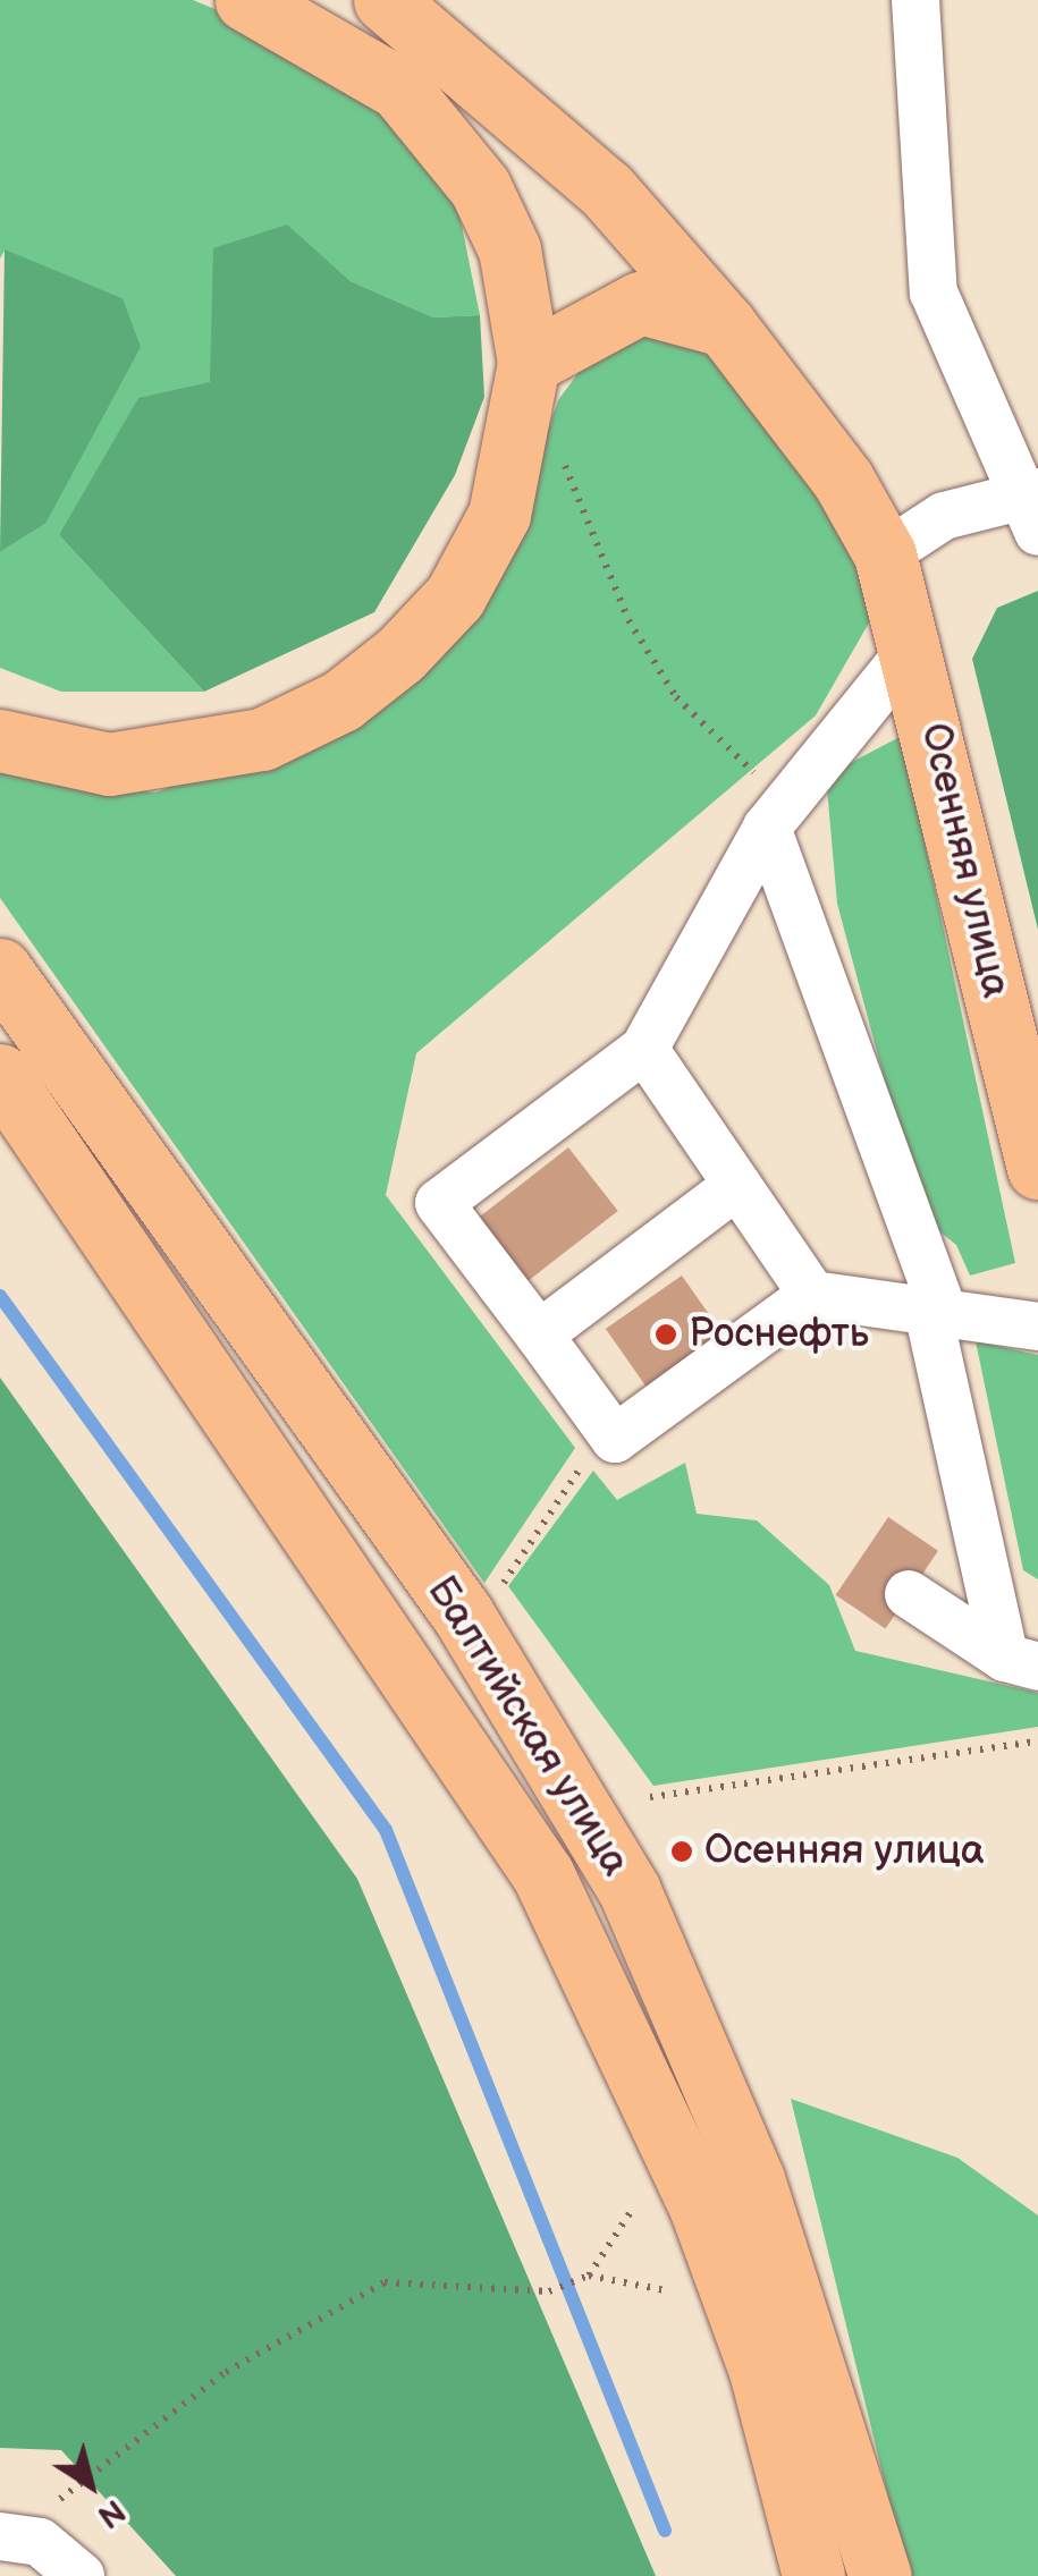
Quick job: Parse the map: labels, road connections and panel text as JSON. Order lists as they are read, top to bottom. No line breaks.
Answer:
{"streets":{"main road":["Осенняя улица","Балтийская улица"]},"places":["Роснефть","Осенняя улица"],"north":"bottom right"}
